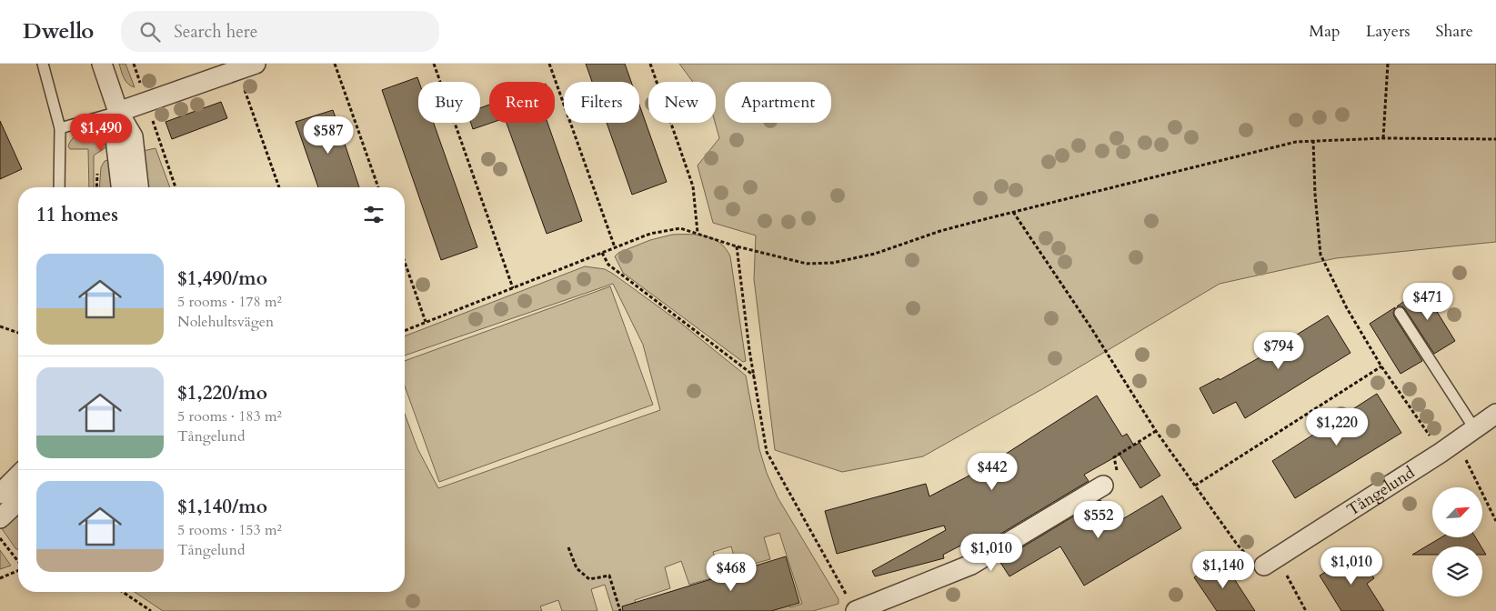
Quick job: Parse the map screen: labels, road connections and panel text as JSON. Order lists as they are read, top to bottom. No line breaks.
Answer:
{"streets":{"street":["Tångelund"]},"north":"top right","page":{"header":"Dwello","search":"Search here","nav":["Map","Layers","Share"],"chip":["Buy","Rent","Filters","New","Apartment"],"price":["$1,490","$587","$471","$794","$1,220","$442","$552","$1,010","$1,010","$1,140","$468"],"heading":"11 homes","list":[{"name":"$1,490/mo","note":"5 rooms · 178 m² · Nolehultsvägen"},{"name":"$1,220/mo","note":"5 rooms · 183 m² · Tångelund"},{"name":"$1,140/mo","note":"5 rooms · 153 m² · Tångelund"}]}}
